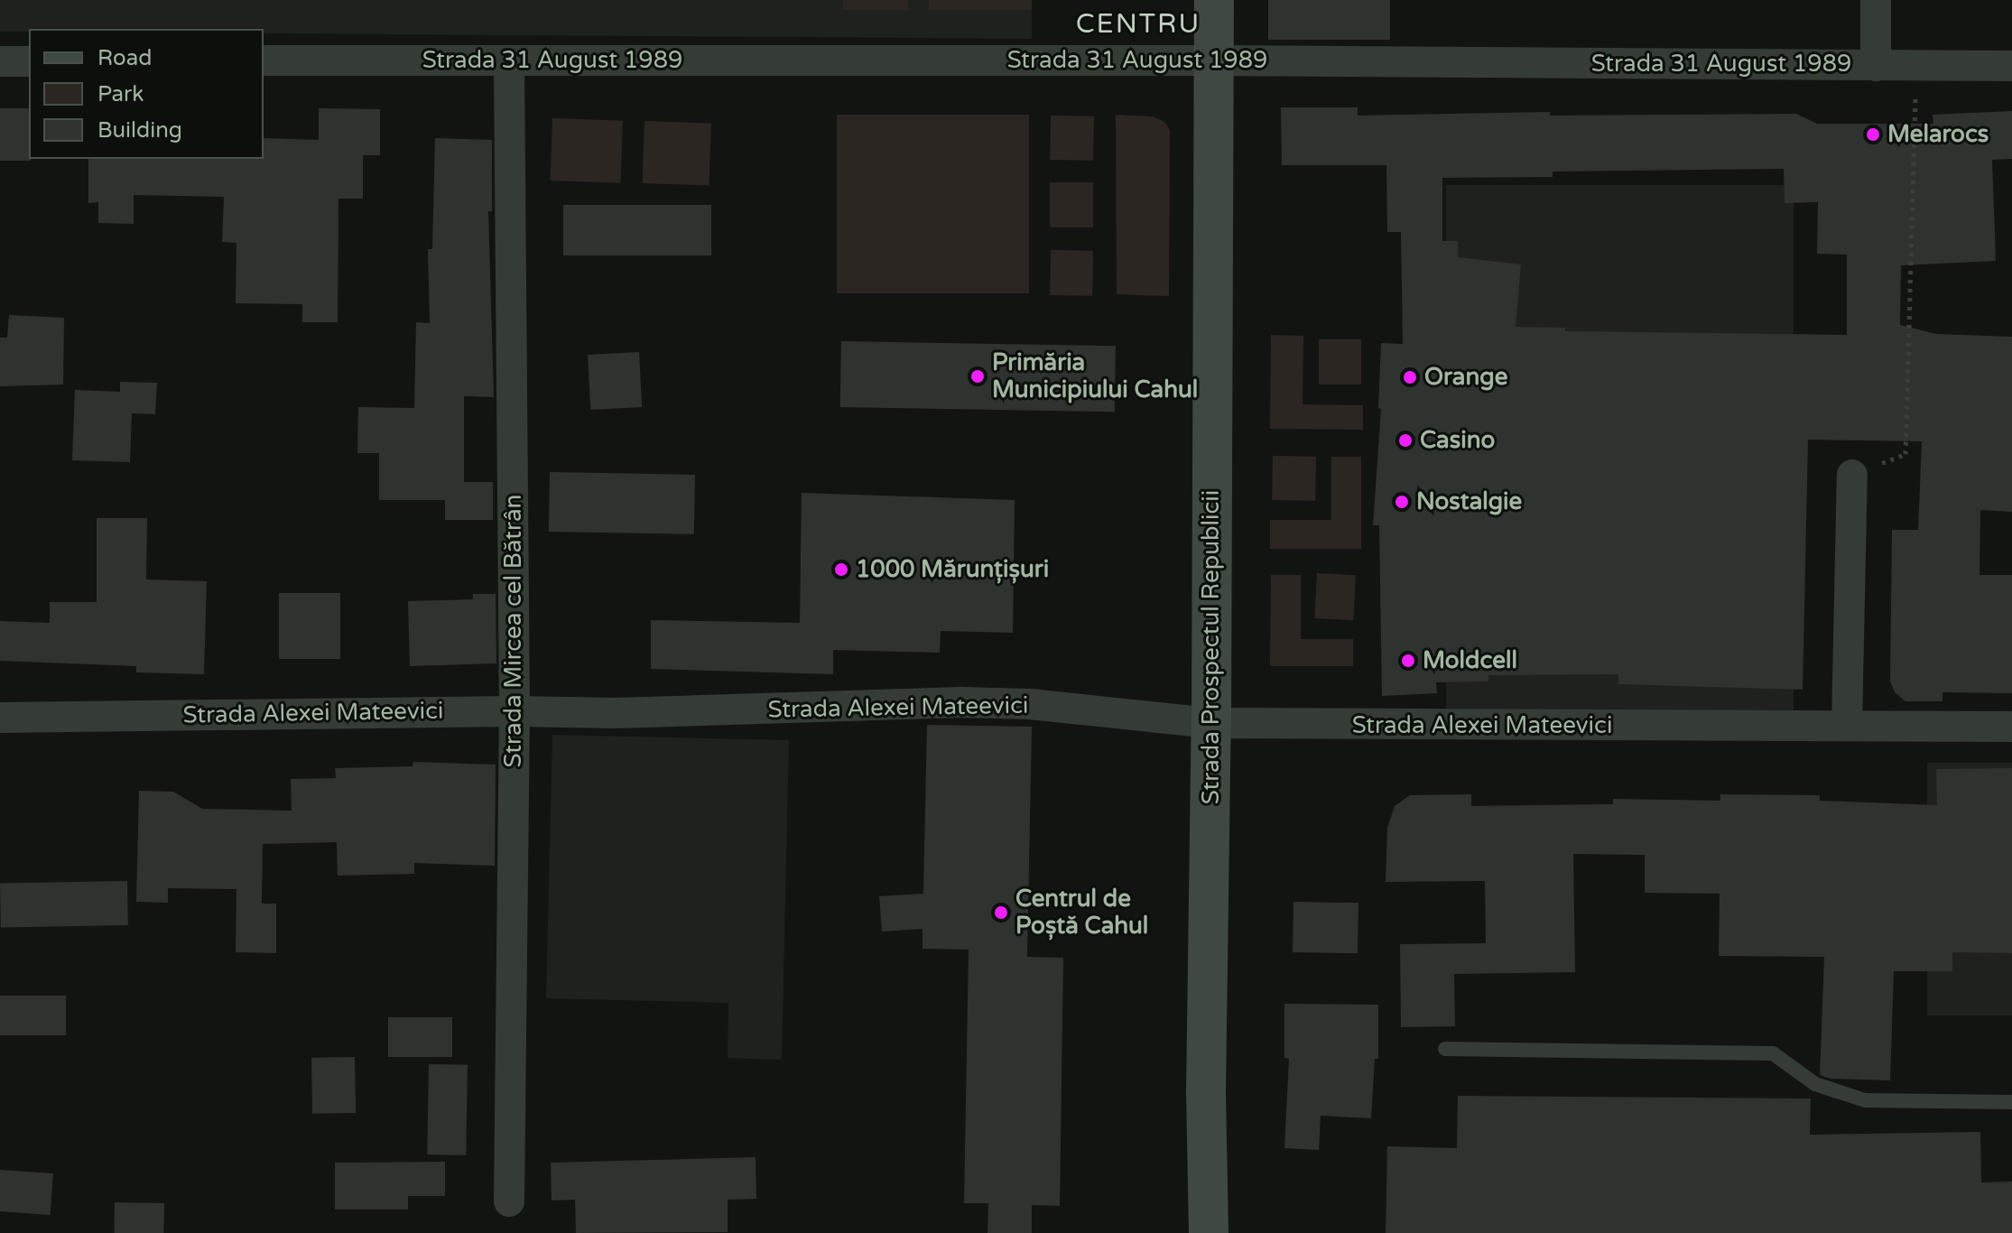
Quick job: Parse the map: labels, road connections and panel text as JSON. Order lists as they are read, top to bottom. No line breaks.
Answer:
{"streets":{"main road":["Strada Prospectul Republicii"],"street":["Strada 31 August 1989","Strada Mircea cel Bătrân","Strada Alexei Mateevici"]},"crossings":[["Strada 31 August 1989","Strada Mircea cel Bătrân"],["Strada 31 August 1989","Strada Prospectul Republicii"],["Strada Mircea cel Bătrân","Strada Alexei Mateevici"],["Strada Prospectul Republicii","Strada Alexei Mateevici"]],"districts":["CENTRU"],"places":["Melarocs","Primăria Municipiului Cahul","Orange","Casino","Nostalgie","1000 Mărunțișuri","Moldcell","Centrul de Poștă Cahul"],"legend":["Road","Park","Building"]}
